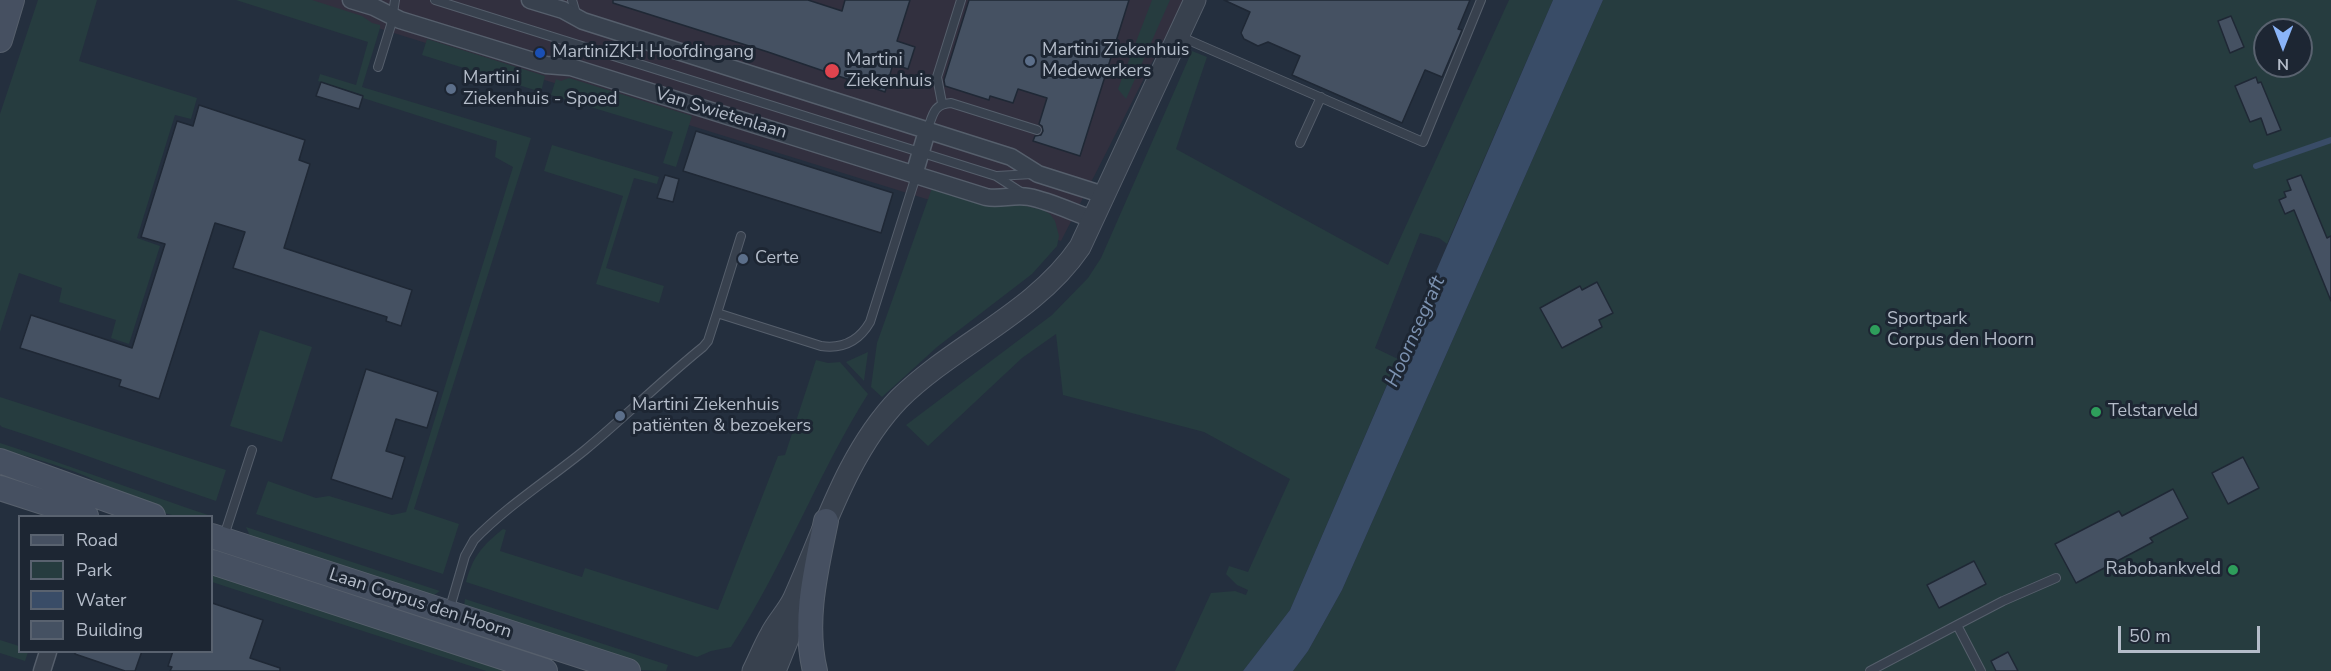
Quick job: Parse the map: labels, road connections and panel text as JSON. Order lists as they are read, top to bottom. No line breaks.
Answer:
{"streets":{"main road":["Laan Corpus den Hoorn"],"street":["Van Swietenlaan"]},"water":["Hoornsegraft"],"places":["MartiniZKH Hoofdingang","Martini Ziekenhuis Medewerkers","Martini Ziekenhuis","Martini Ziekenhuis - Spoed","Certe","Sportpark Corpus den Hoorn","Telstarveld","Martini Ziekenhuis patiënten & bezoekers","Rabobankveld"],"legend":["Road","Park","Water","Building"],"scale_bar":"50 m","north":"bottom"}
